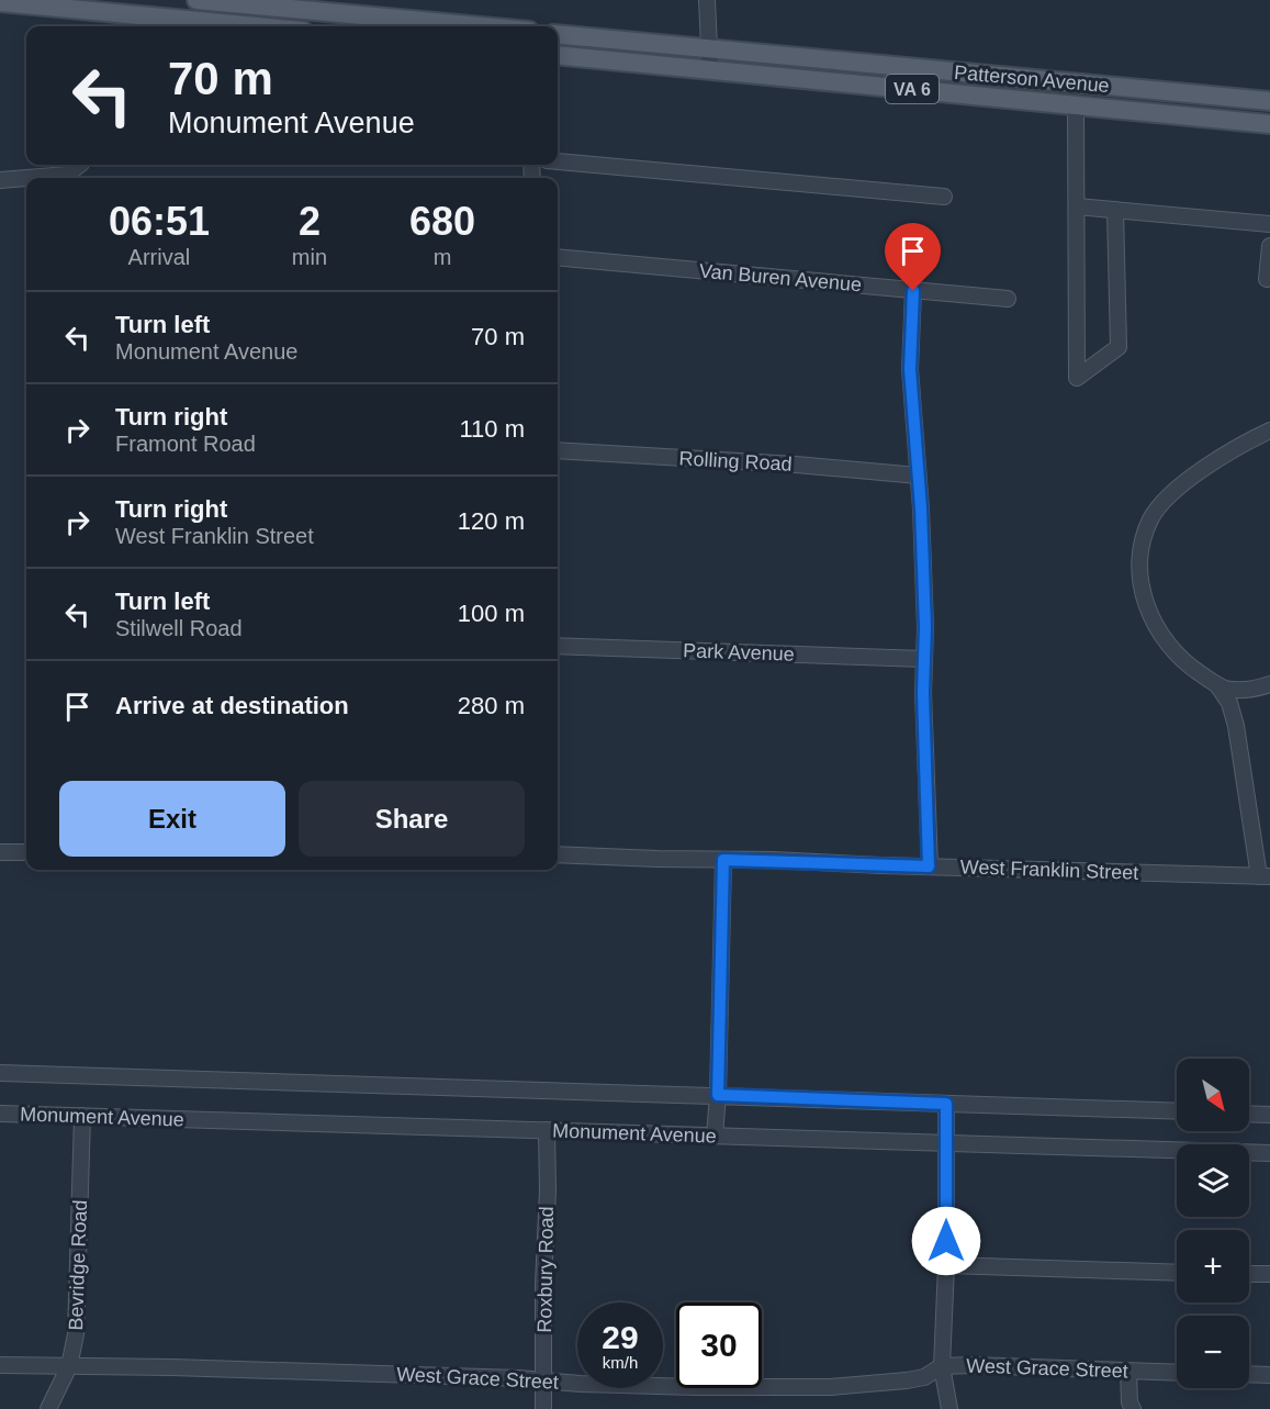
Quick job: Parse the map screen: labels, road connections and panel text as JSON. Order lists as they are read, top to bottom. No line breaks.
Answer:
{"streets":{"main road":["Patterson Avenue","VA 6"],"street":["Van Buren Avenue","Rolling Road","Park Avenue","West Franklin Street","Monument Avenue","Bevridge Road","Roxbury Road","West Grace Street"]},"crossings":[["Monument Avenue","Bevridge Road"],["Monument Avenue","Roxbury Road"],["Bevridge Road","West Grace Street"],["Roxbury Road","West Grace Street"]],"north":"bottom right","page":{"turn":["70 m","Monument Avenue"],"eta":["06:51","Arrival","2","min","680","m"],"list":[{"name":"Turn left","note":"Monument Avenue","value":"70 m"},{"name":"Turn right","note":"Framont Road","value":"110 m"},{"name":"Turn right","note":"West Franklin Street","value":"120 m"},{"name":"Turn left","note":"Stilwell Road","value":"100 m"},{"name":"Arrive at destination","value":"280 m"}],"buttons":["Exit","Share"],"map_buttons":["+","−"],"speed":"29 km/h","limit":"30"}}
